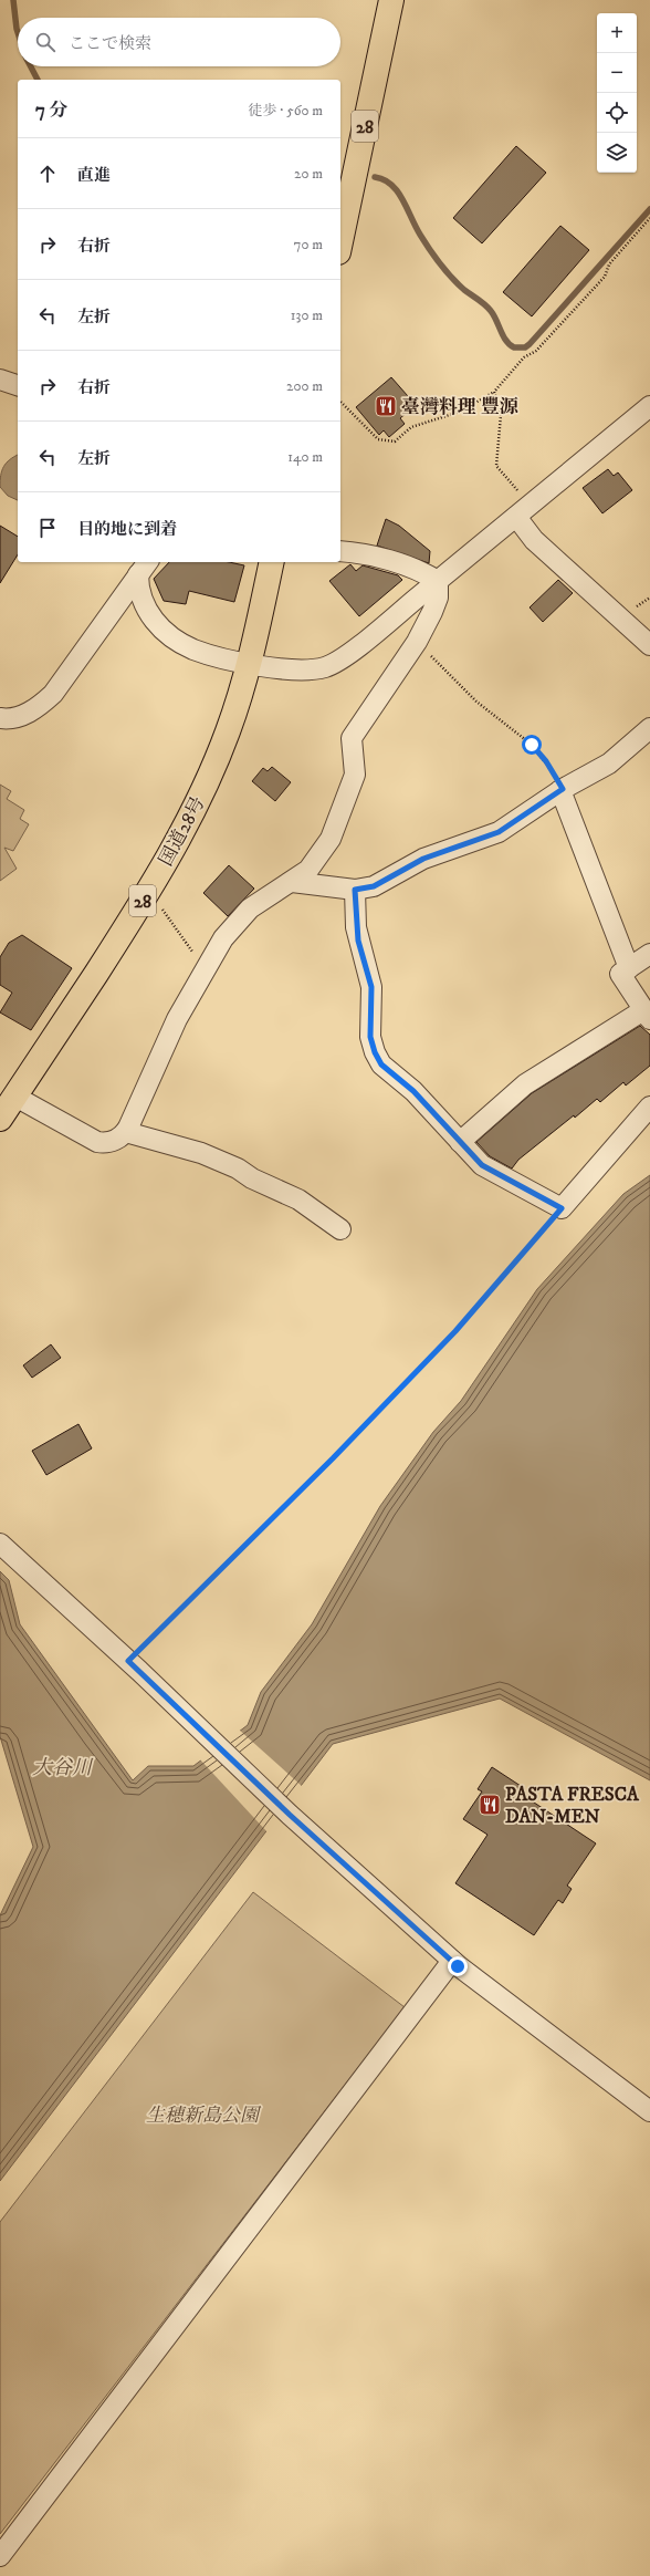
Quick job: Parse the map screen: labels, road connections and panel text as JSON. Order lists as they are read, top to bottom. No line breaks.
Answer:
{"streets":{"highway":["28","国道28号"]},"water":["大谷川"],"parks":["生穂新島公園"],"places":{"restaurant":["臺灣料理 豐源","PASTA FRESCA DAN-MEN"]},"page":{"map_buttons":["+","−"],"search":"ここで検索","heading":["7 分","徒歩 · 560 m"],"list":[["直進","20 m"],["右折","70 m"],["左折","130 m"],["右折","200 m"],["左折","140 m"],"目的地に到着"]}}
